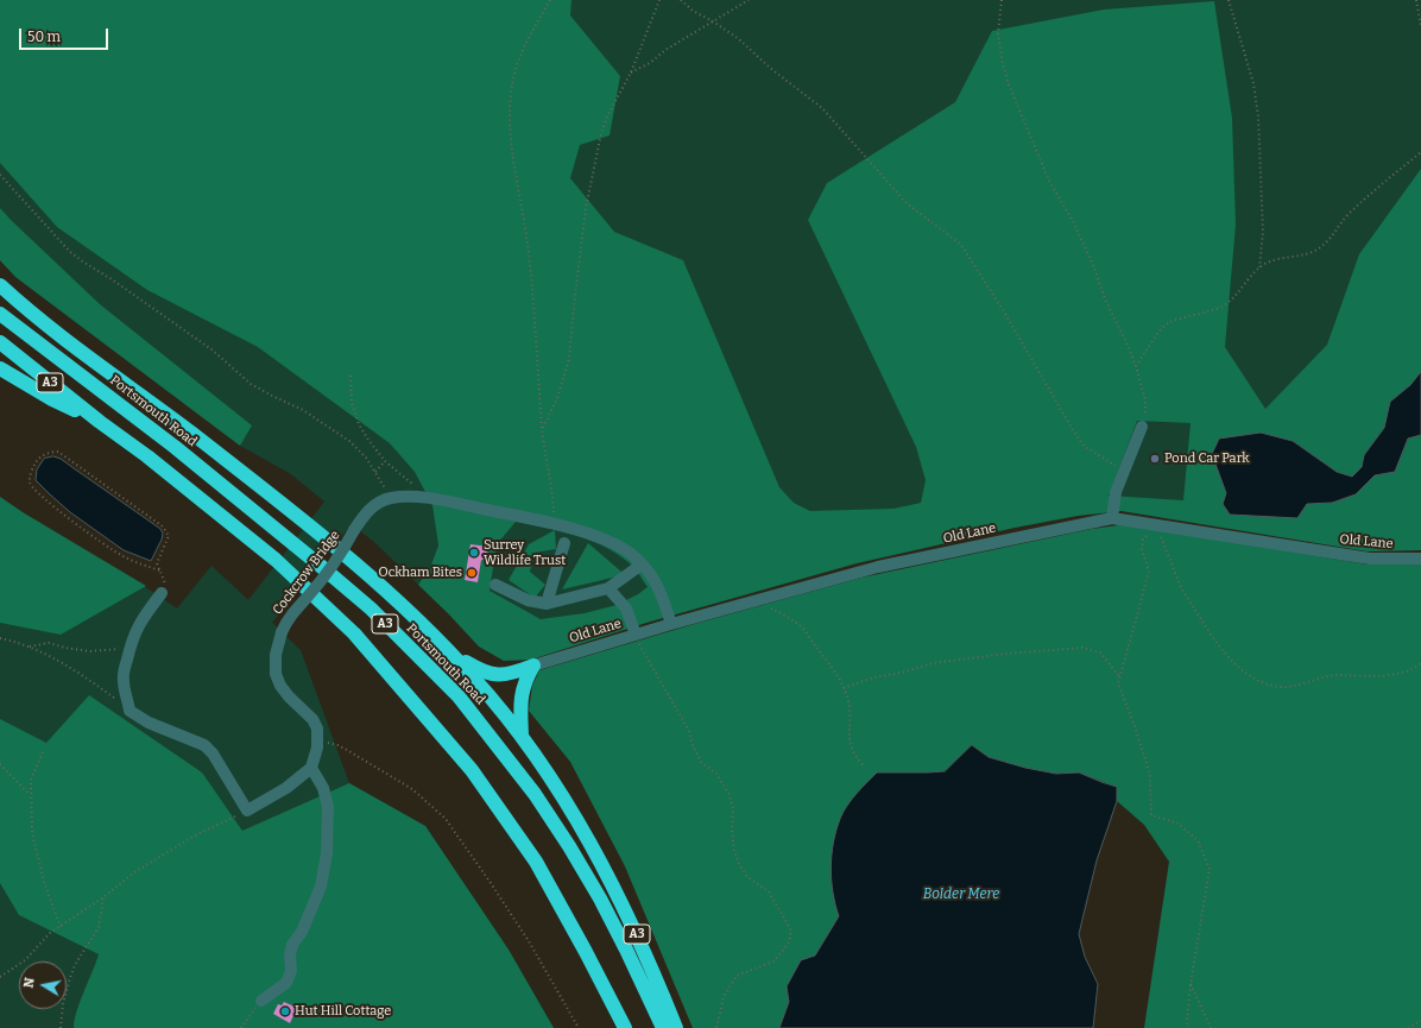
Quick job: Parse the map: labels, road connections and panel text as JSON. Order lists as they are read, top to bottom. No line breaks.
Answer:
{"streets":{"highway":["A3","Portsmouth Road"],"street":["Old Lane","Cockcrow Bridge"]},"crossings":[["A3","Old Lane"]],"water":["Bolder Mere"],"places":["Pond Car Park","Surrey Wildlife Trust","Ockham Bites","Hut Hill Cottage"],"scale_bar":"50 m","north":"left"}
